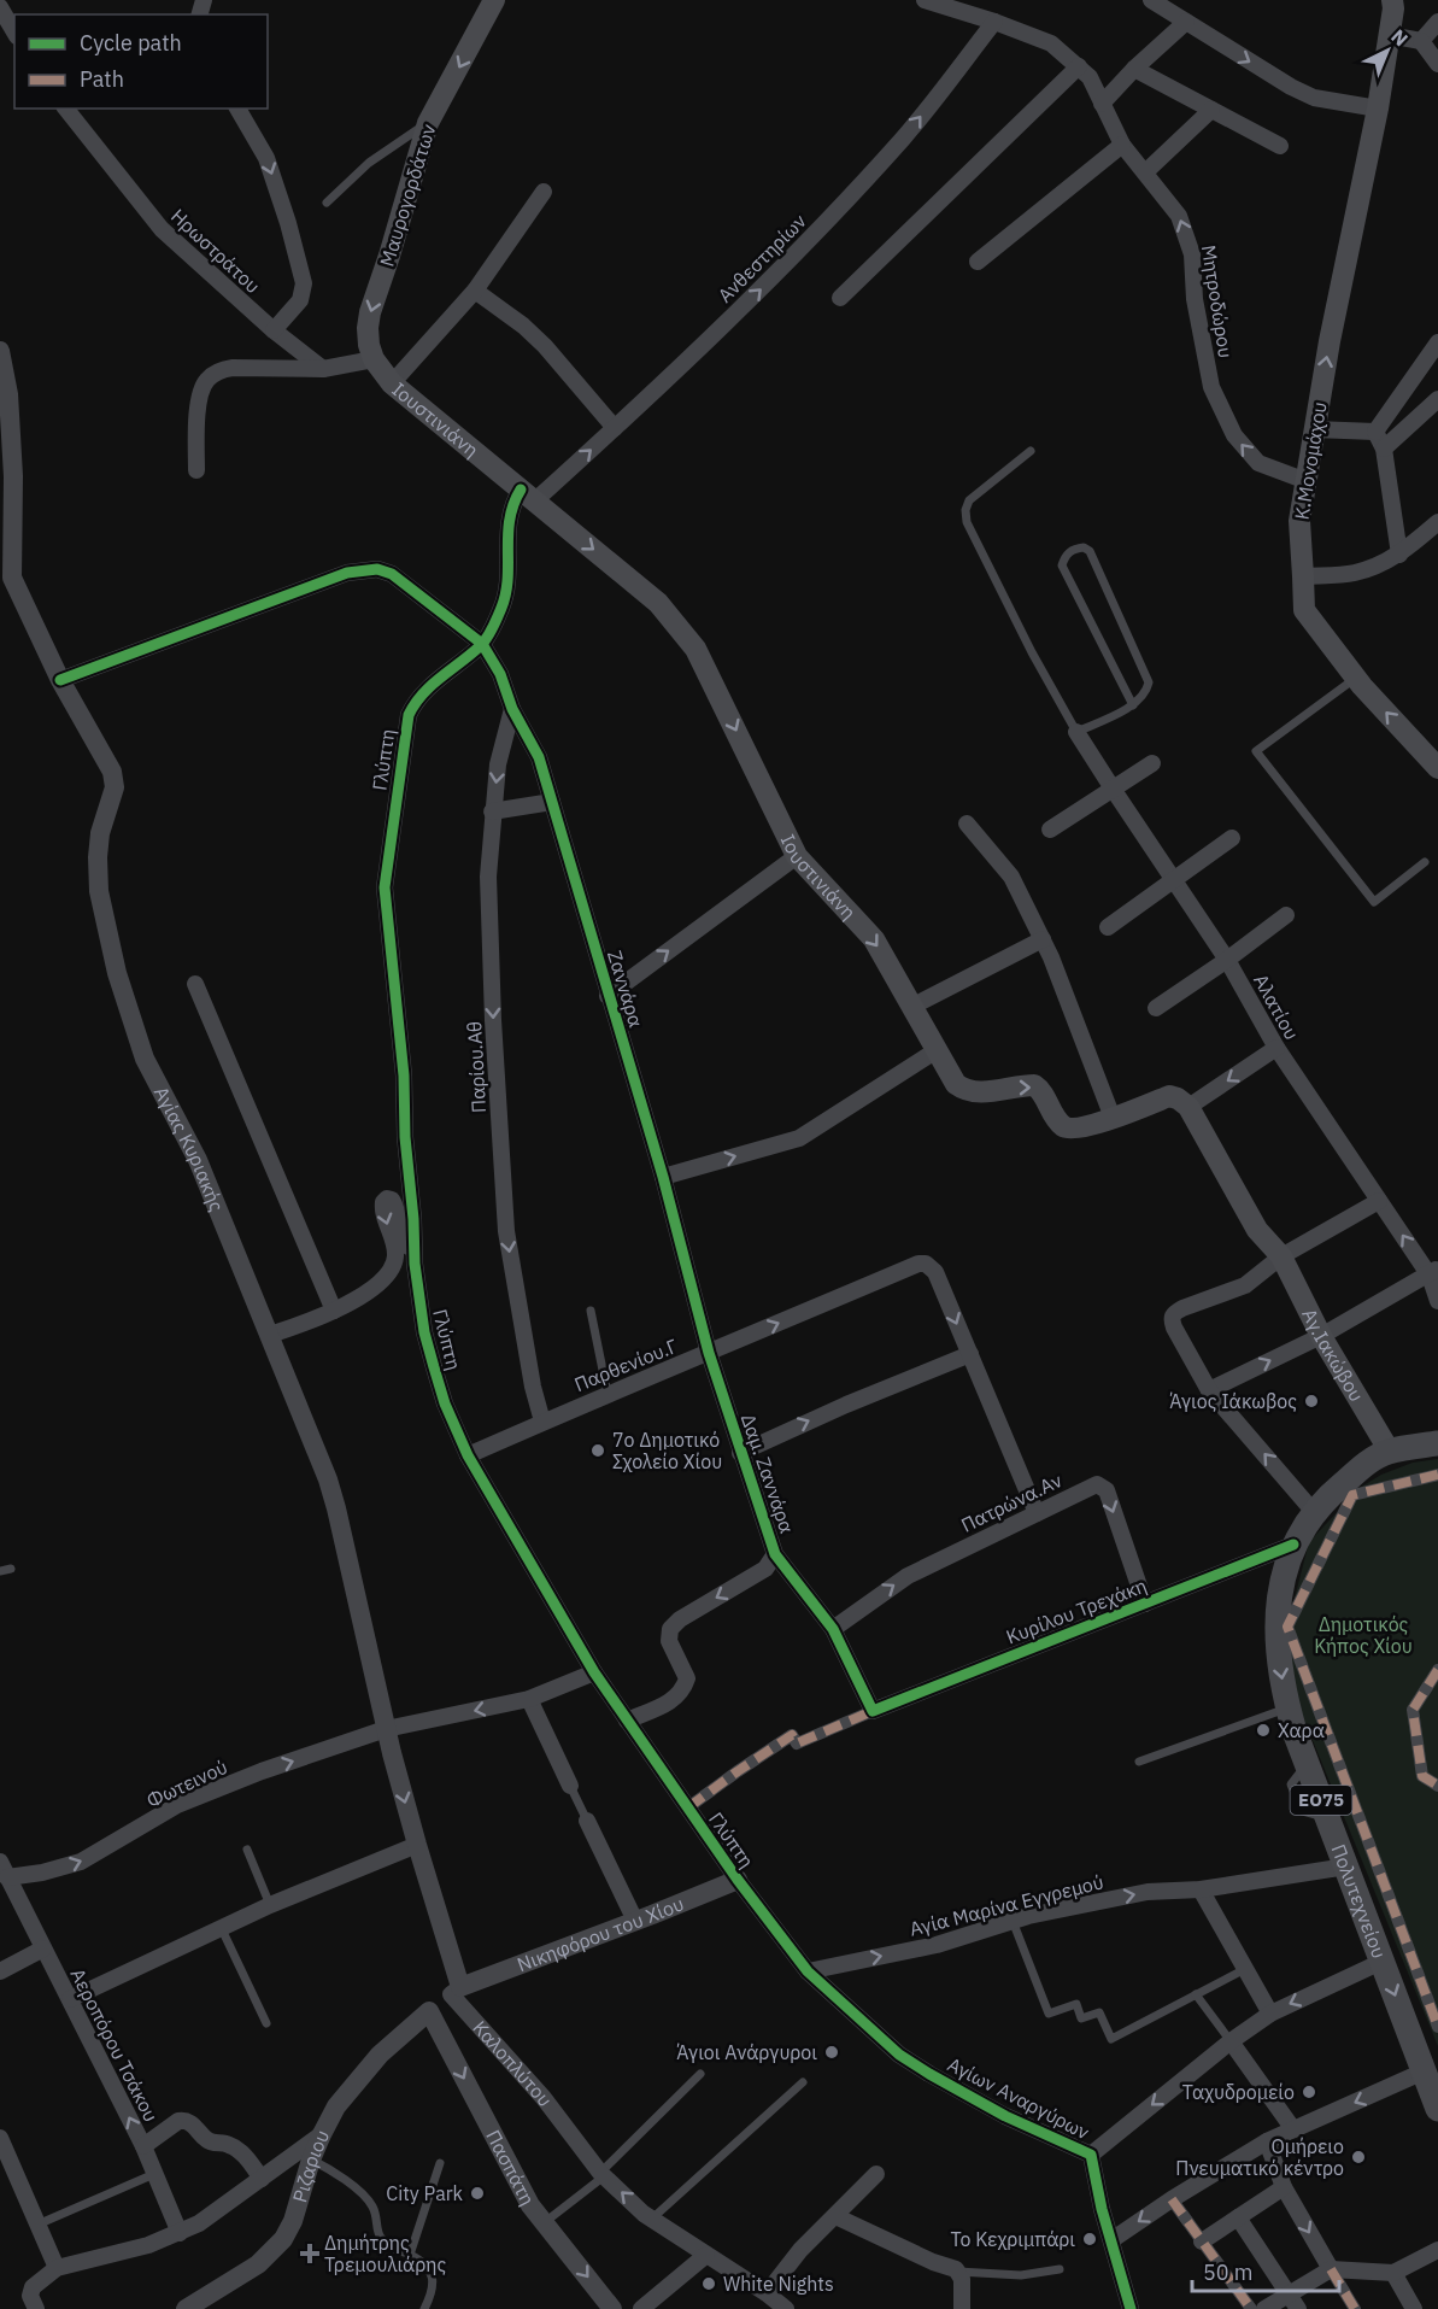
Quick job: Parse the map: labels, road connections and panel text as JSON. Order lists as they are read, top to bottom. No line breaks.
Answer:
{"streets":{"main road":["Μαυρογορδάτων","Ιουστινιάνη","Κ.Μονομάχου","Αγ.Ιακώβου","ΕΟ75","Πολυτεχνείου"],"street":["Ηρωστράτου","Ανθεστηρίων","Μητροδώρου","Γλύπτη","Ζαννάρα","Αλατίου","Παρίου.Αθ","Αγίας Κυριακής","Παρθενίου.Γ","Δαμ. Ζαννάρα","Πατρώνα.Αν","Κυρίλου Τρεχάκη","Φωτεινού","Αγία Μαρίνα Εγγρεμού","Νικηφόρου του Χίου","Αεροπόρου Τσάκου","Καλοπλύτου","Αγίων Αναργύρων","Ριζαριου","Πασπάτη"]},"crossings":[["Μαυρογορδάτων","Ιουστινιάνη"],["Ανθεστηρίων","Μητροδώρου"],["Ανθεστηρίων","Ιουστινιάνη"],["Μητροδώρου","Κ.Μονομάχου"],["Γλύπτη","Ζαννάρα"],["Γλύπτη","Παρθενίου.Γ"],["Γλύπτη","Κυρίλου Τρεχάκη"],["Γλύπτη","Φωτεινού"],["Γλύπτη","Αγία Μαρίνα Εγγρεμού"],["Γλύπτη","Νικηφόρου του Χίου"],["Γλύπτη","Αγίων Αναργύρων"],["Ζαννάρα","Παρίου.Αθ"],["Ζαννάρα","Παρθενίου.Γ"],["Ζαννάρα","Δαμ. Ζαννάρα"],["Παρίου.Αθ","Παρθενίου.Γ"],["Αγίας Κυριακής","Φωτεινού"],["Αγίας Κυριακής","Καλοπλύτου"],["Αγ.Ιακώβου","ΕΟ75"],["Αγ.Ιακώβου","Πολυτεχνείου"],["Παρθενίου.Γ","Δαμ. Ζαννάρα"],["Δαμ. Ζαννάρα","Πατρώνα.Αν"],["Δαμ. Ζαννάρα","Κυρίλου Τρεχάκη"],["Πατρώνα.Αν","Κυρίλου Τρεχάκη"],["Κυρίλου Τρεχάκη","Πολυτεχνείου"],["Φωτεινού","Αεροπόρου Τσάκου"],["Φωτεινού","Καλοπλύτου"],["ΕΟ75","Πολυτεχνείου"],["Πολυτεχνείου","Αγία Μαρίνα Εγγρεμού"],["Αγία Μαρίνα Εγγρεμού","Αγίων Αναργύρων"],["Νικηφόρου του Χίου","Καλοπλύτου"],["Ριζαριου","Πασπάτη"]],"one_way":["Μαυρογορδάτων","Μητροδώρου","Ιουστινιάνη","Κ.Μονομάχου","Παρίου.Αθ","Πολυτεχνείου","Αγία Μαρίνα Εγγρεμού","Πασπάτη"],"parks":["Δημοτικός Κήπος Χίου"],"places":{"other":["Άγιος Ιάκωβος","7ο Δημοτικό Σχολείο Χίου","Χαρα","Άγιοι Ανάργυροι","Ταχυδρομείο","Ομήρειο Πνευματικό κέντρο","City Park","Το Κεχριμπάρι","White Nights"],"health":["Δημήτρης Τρεμουλιάρης"]},"legend":["Cycle path","Path"],"scale_bar":"50 m","north":"top right"}
